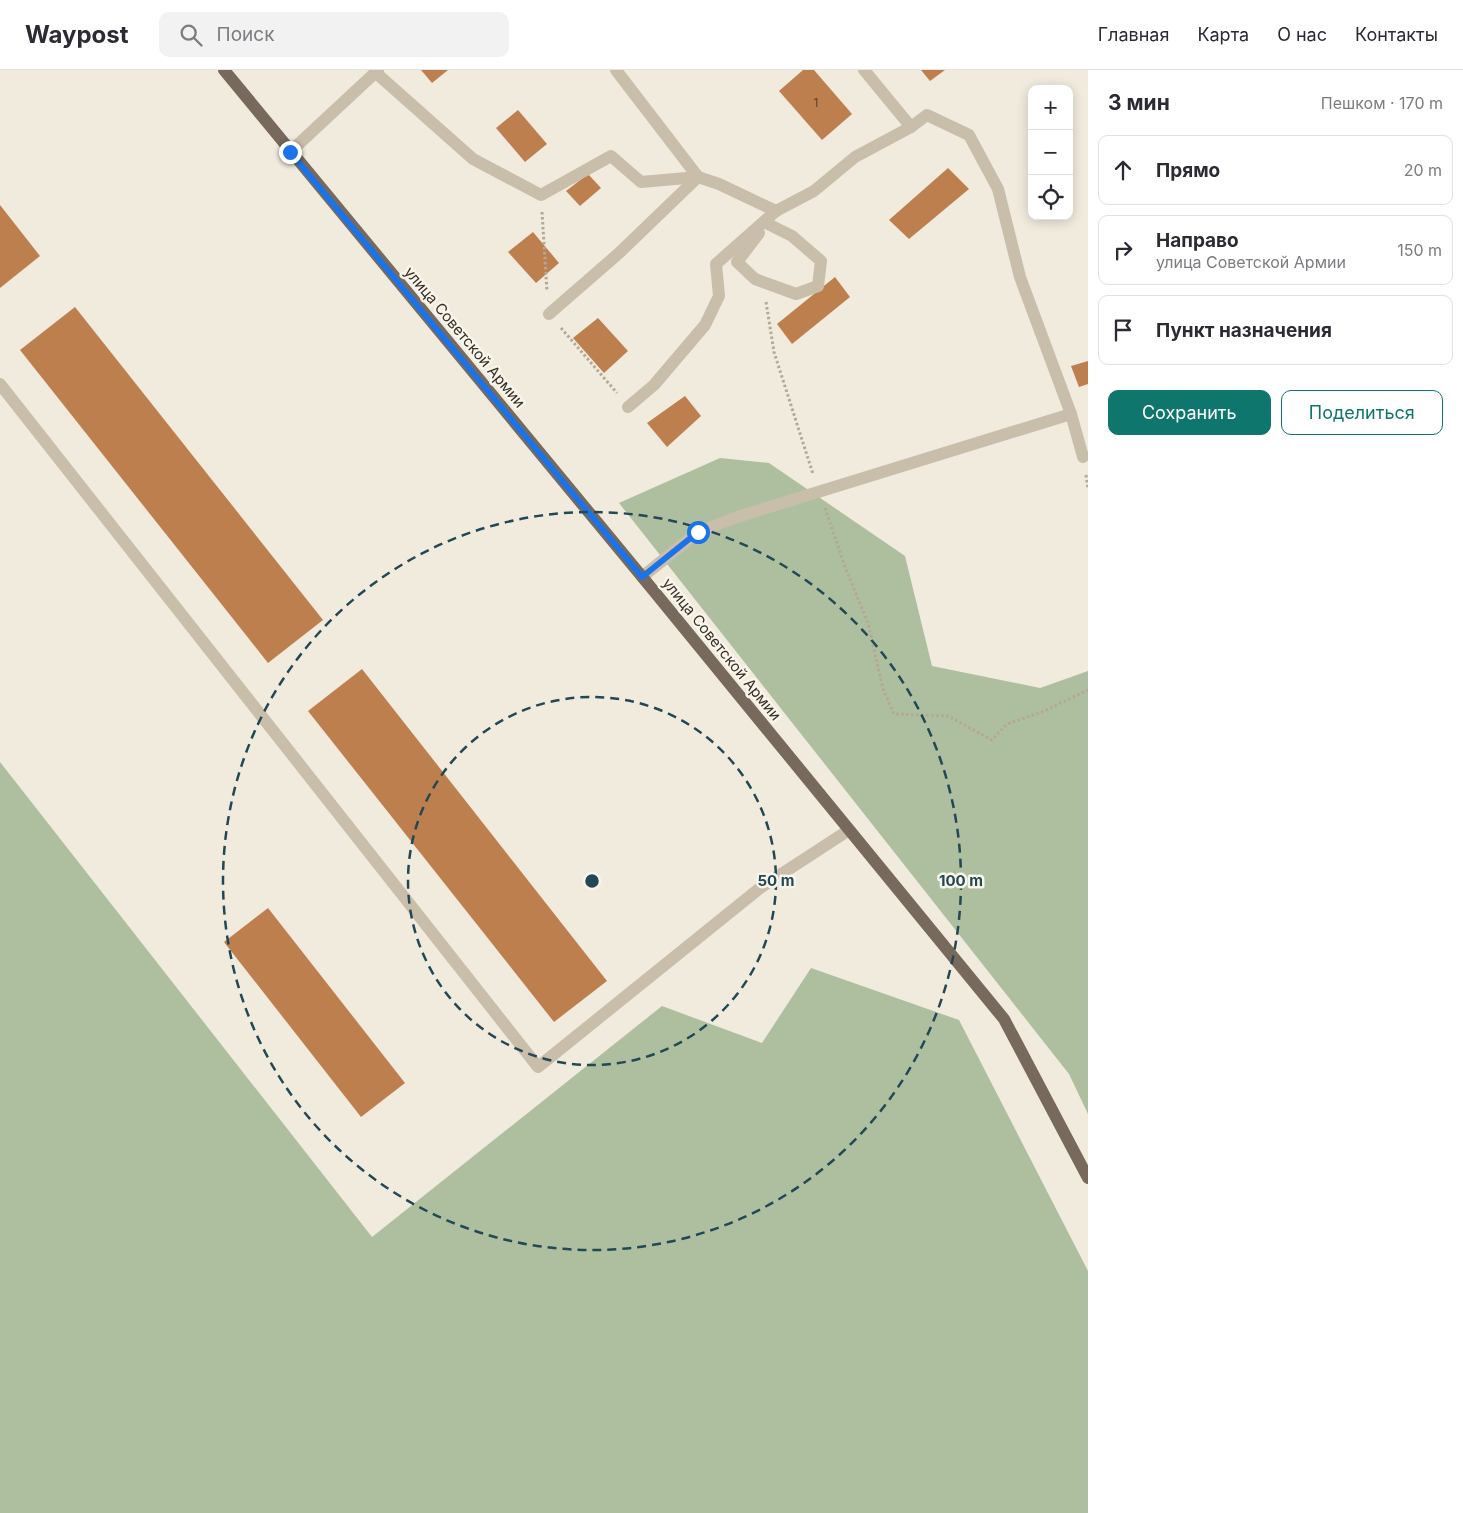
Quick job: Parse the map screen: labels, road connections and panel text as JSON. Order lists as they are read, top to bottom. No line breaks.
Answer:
{"streets":{"main road":["улица Советской Армии"]},"house_numbers":["1"],"page":{"header":"Waypost","search":"Поиск","nav":["Главная","Карта","О нас","Контакты"],"heading":["3 мин","Пешком · 170 m"],"map_buttons":["+","−"],"list":[["Прямо","20 m"],["Направо","улица Советской Армии","150 m"],"Пункт назначения"],"buttons":["Сохранить","Поделиться"]},"rings":["50 m","100 m"]}
